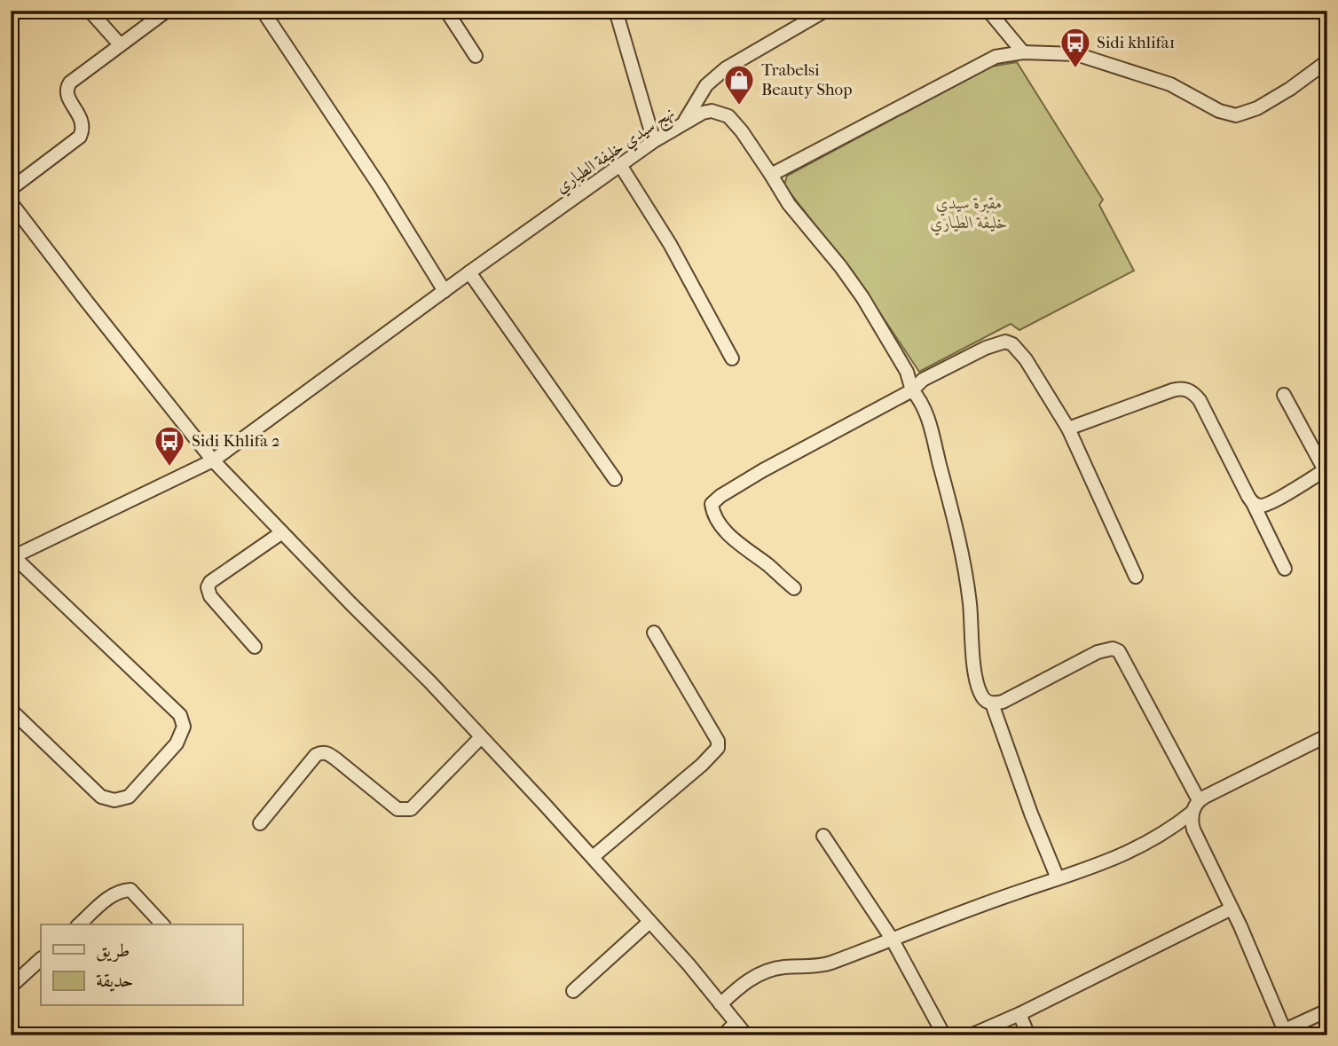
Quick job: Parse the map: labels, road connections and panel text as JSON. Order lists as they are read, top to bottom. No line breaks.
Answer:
{"streets":{"street":["نهج سيدي خليفة الطياري"]},"parks":["مقبرة سيدي خليفة الطياري"],"places":{"bus stop":["Sidi khlifa1","Sidi Khlifa 2"],"shop":["Trabelsi Beauty Shop"]},"legend":["طريق","حديقة"]}
